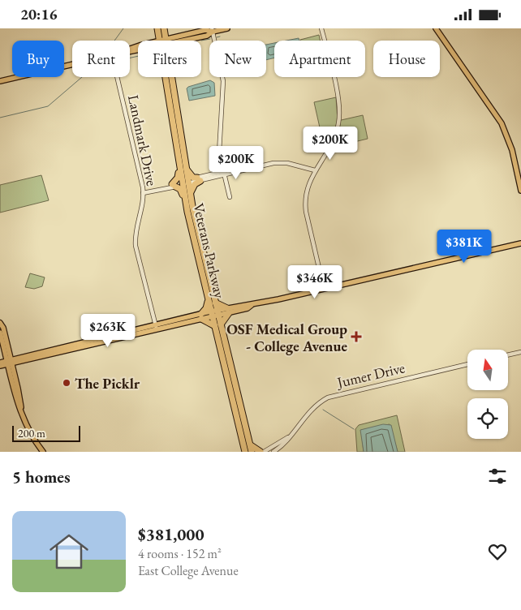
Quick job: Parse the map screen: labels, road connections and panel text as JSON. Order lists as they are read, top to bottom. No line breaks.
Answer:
{"streets":{"highway":["Veterans Parkway"],"street":["Landmark Drive","Jumer Drive"]},"places":{"health":["OSF Medical Group - College Avenue"],"other":["The Picklr"]},"scale_bar":"200 m","north":"top","page":{"status":"20:16","chip":["Buy","Rent","Filters","New","Apartment","House"],"price":["$200K","$200K","$381K","$346K","$263K"],"scale":"200 m","heading":"5 homes","list":[{"name":"$381,000","note":"4 rooms · 152 m² · East College Avenue"}]}}
